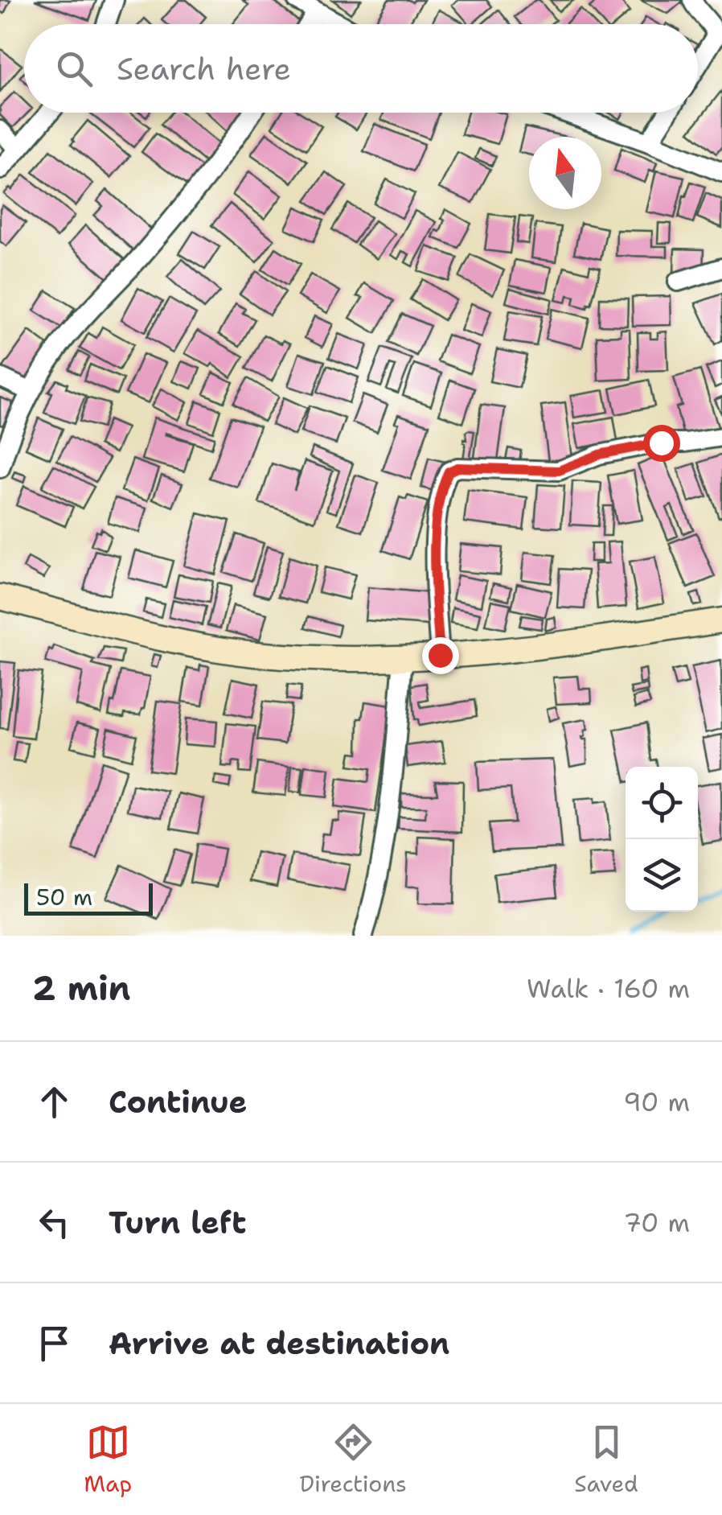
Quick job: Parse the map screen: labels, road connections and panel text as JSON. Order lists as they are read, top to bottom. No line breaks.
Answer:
{"scale_bar":"50 m","north":"top","page":{"search":"Search here","scale":"50 m","heading":["2 min","Walk · 160 m"],"list":[["Continue","90 m"],["Turn left","70 m"],"Arrive at destination"],"nav":["Map","Directions","Saved"]}}
